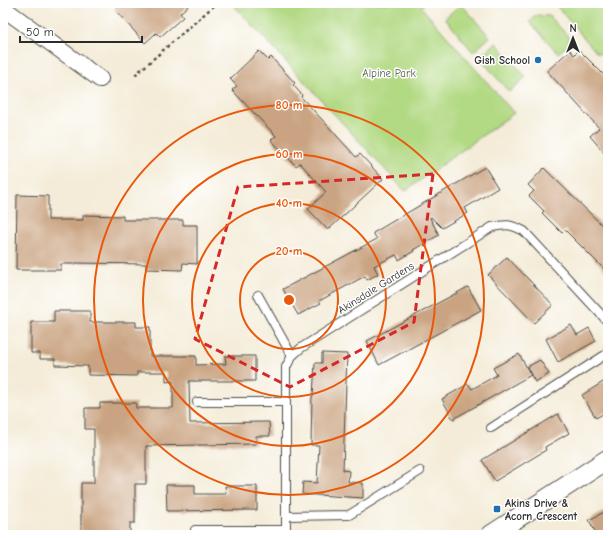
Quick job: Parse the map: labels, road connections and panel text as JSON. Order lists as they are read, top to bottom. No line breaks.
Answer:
{"streets":{"lane":["Akinsdale Gardens"]},"parks":["Alpine Park"],"places":{"other":["Gish School"],"transit":["Akins Drive & Acorn Crescent"]},"scale_bar":"50 m","north":"top","rings":["80 m","60 m","40 m","20 m"]}
